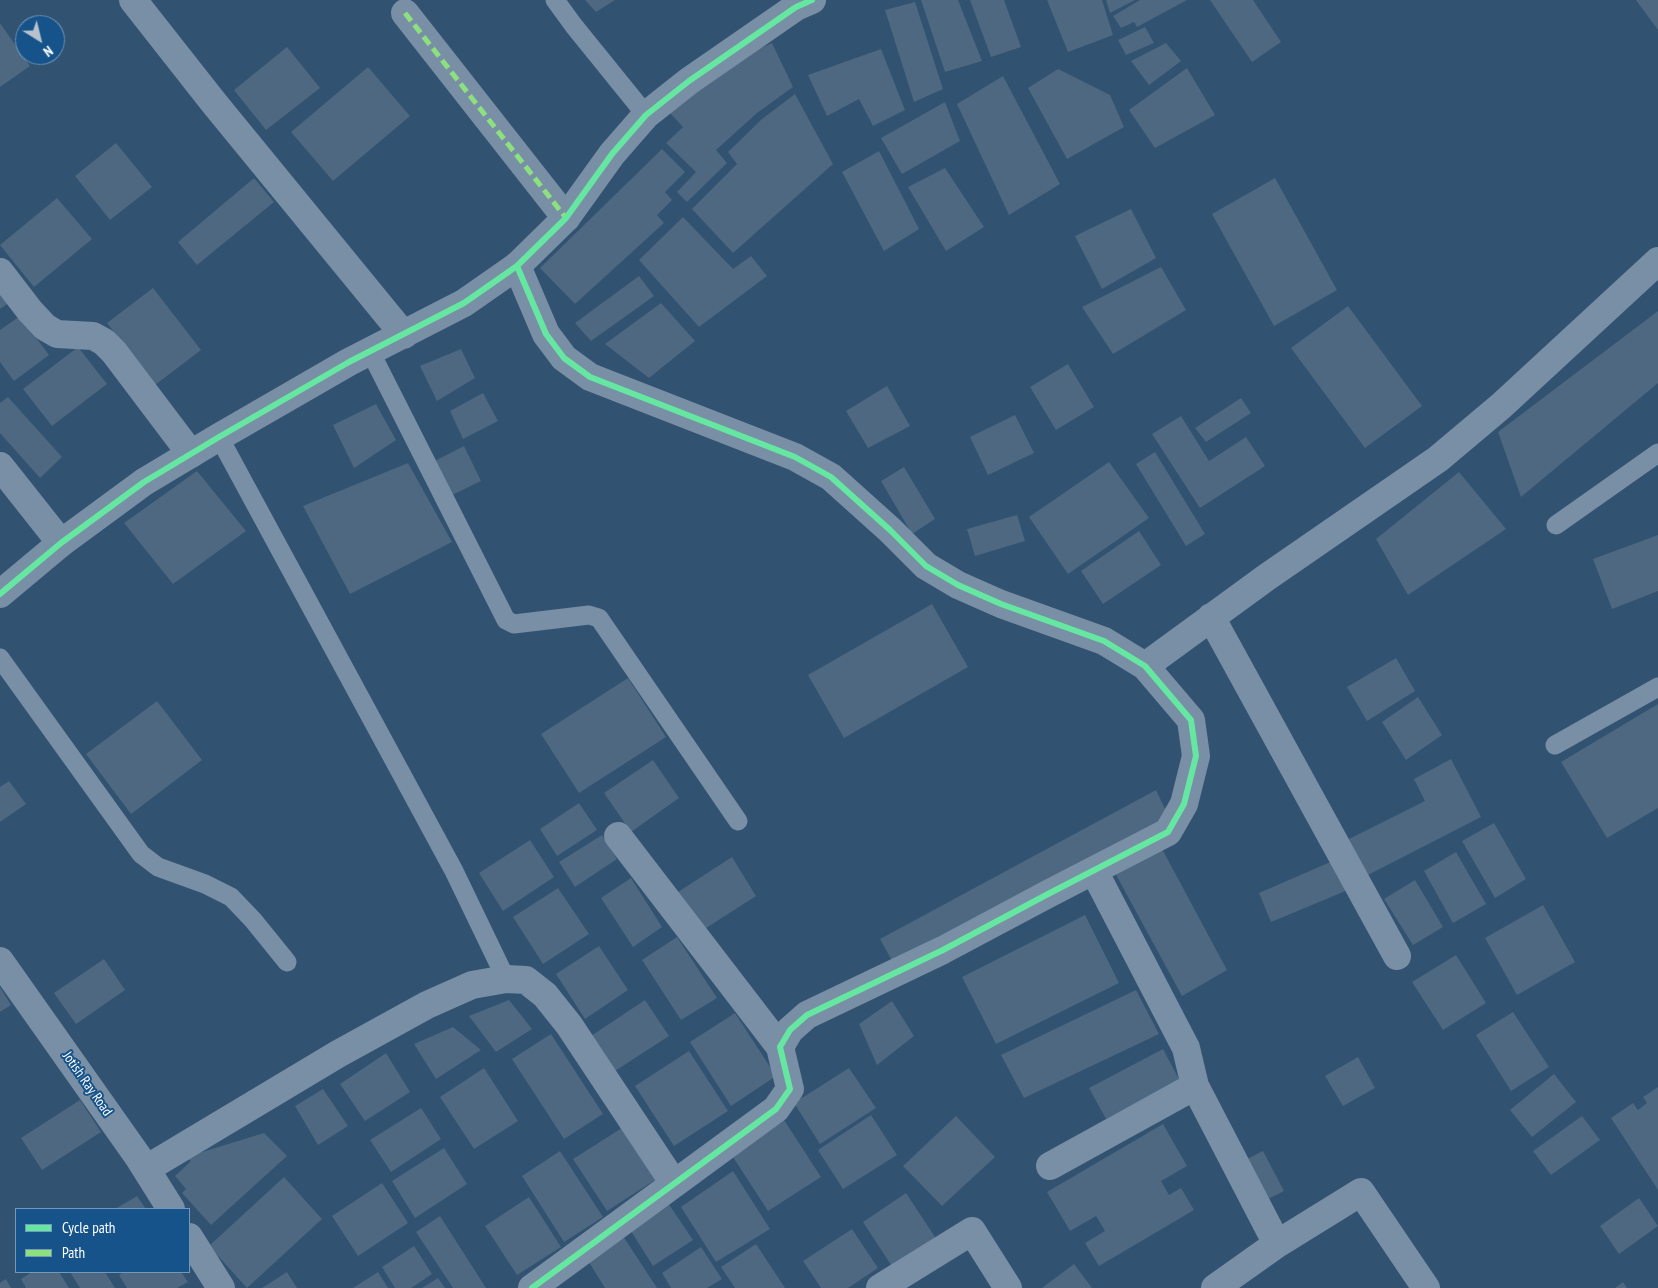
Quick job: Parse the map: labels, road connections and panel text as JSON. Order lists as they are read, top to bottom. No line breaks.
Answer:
{"streets":{"street":["Jotish Ray Road"]},"legend":["Cycle path","Path"],"north":"bottom right"}
